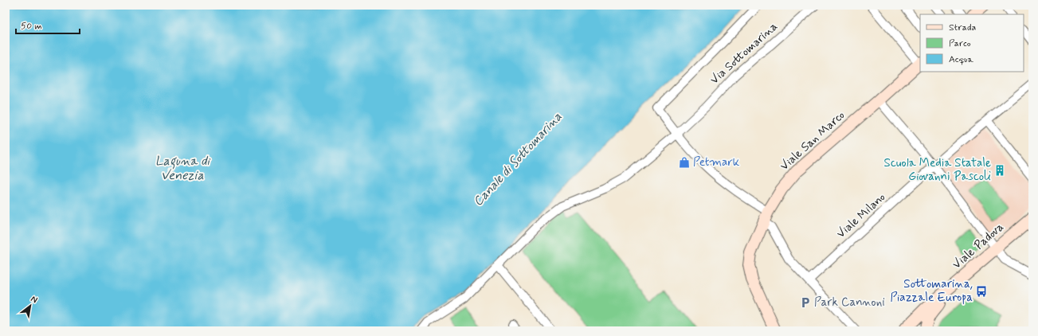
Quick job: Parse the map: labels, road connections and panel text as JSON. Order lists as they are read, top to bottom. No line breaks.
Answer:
{"streets":{"street":["Via Sottomarina","Viale San Marco","Viale Milano","Viale Padova"]},"water":["Canale di Sottomarina","Laguna di Venezia"],"places":{"shop":["Petmark"],"building":["Scuola Media Statale Giovanni Pascoli"],"bus stop":["Sottomarina, Piazzale Europa"],"parking":["Park Cannoni"]},"legend":["Strada","Parco","Acqua"],"scale_bar":"50 m","north":"top right"}
